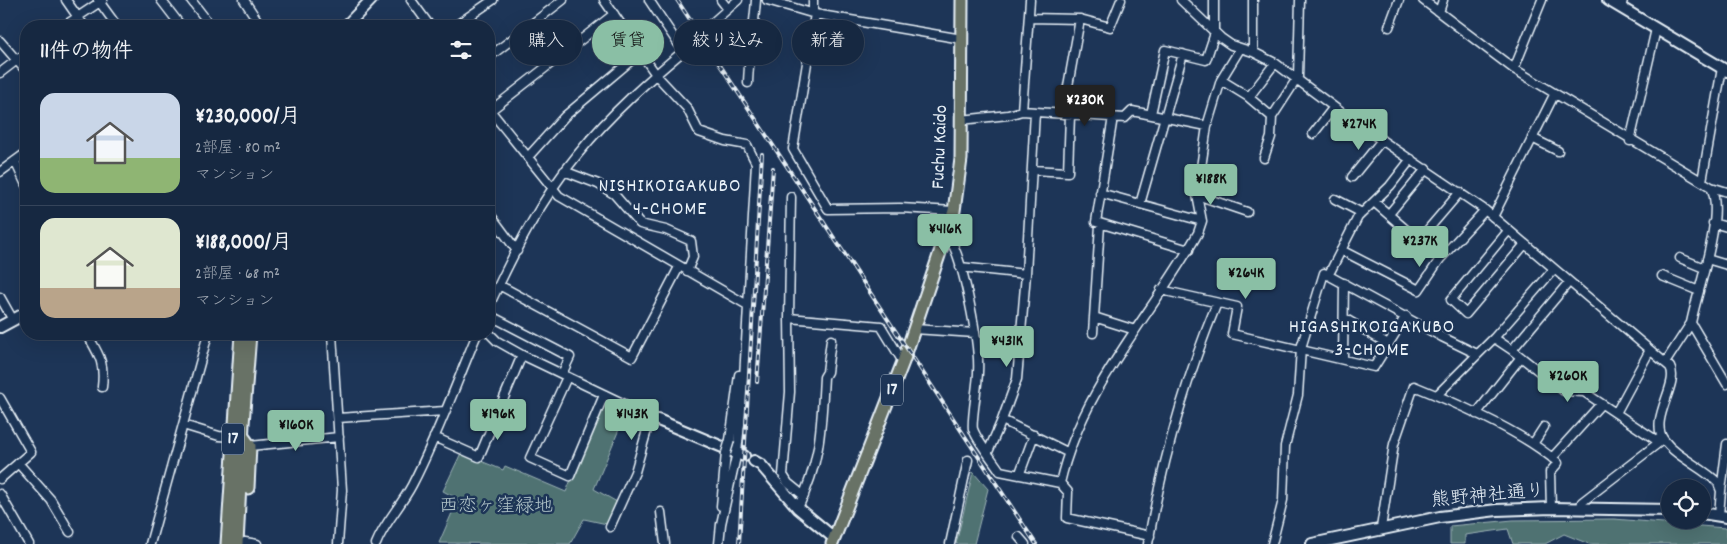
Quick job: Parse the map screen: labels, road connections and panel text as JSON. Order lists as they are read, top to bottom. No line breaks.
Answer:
{"streets":{"main road":["Fuchu Kaido","17","熊野神社通り"]},"districts":["NISHIKOIGAKUBO 4-CHOME","HIGASHIKOIGAKUBO 3-CHOME"],"parks":["西恋ヶ窪緑地"],"page":{"chip":["購入","賃貸","絞り込み","新着"],"heading":"11件の物件","list":[{"name":"¥230,000/月","note":"2部屋 · 80 m² · マンション"},{"name":"¥188,000/月","note":"2部屋 · 68 m² · マンション"}],"price":["¥230K","¥274K","¥188K","¥416K","¥237K","¥264K","¥431K","¥260K","¥196K","¥143K","¥160K"]}}
